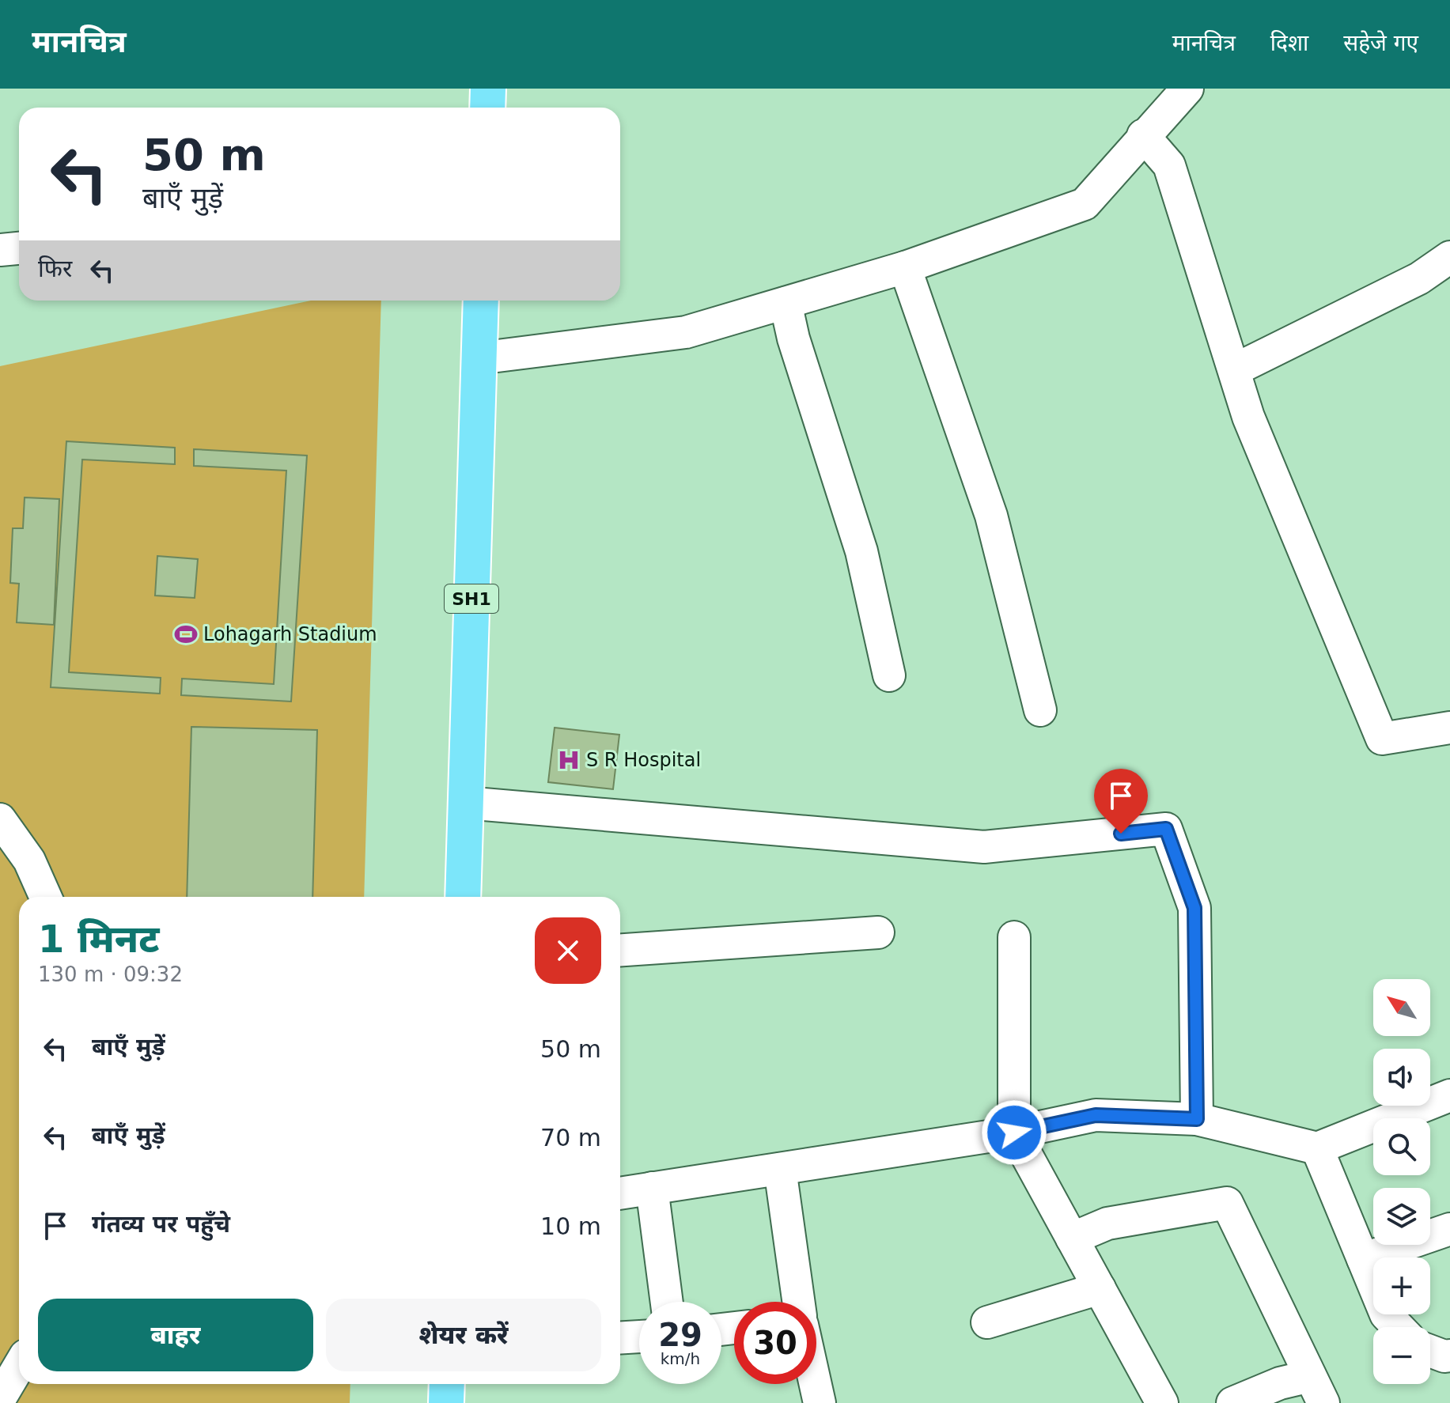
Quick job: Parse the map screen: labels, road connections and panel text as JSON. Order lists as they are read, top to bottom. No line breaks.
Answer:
{"streets":{"main road":["SH1"]},"places":{"sports":["Lohagarh Stadium"],"hospital":["S R Hospital"]},"north":"top left","page":{"header":"मानचित्र","nav":["मानचित्र","दिशा","सहेजे गए"],"turn":["50 m","बाएँ मुड़ें"],"then":"फिर","heading":["1 मिनट","130 m · 09:32"],"map_buttons":["+","−"],"list":[{"name":"बाएँ मुड़ें","value":"50 m"},{"name":"बाएँ मुड़ें","value":"70 m"},{"name":"गंतव्य पर पहुँचे","value":"10 m"}],"buttons":["बाहर","शेयर करें"],"speed":"29 km/h","limit":"30"}}
